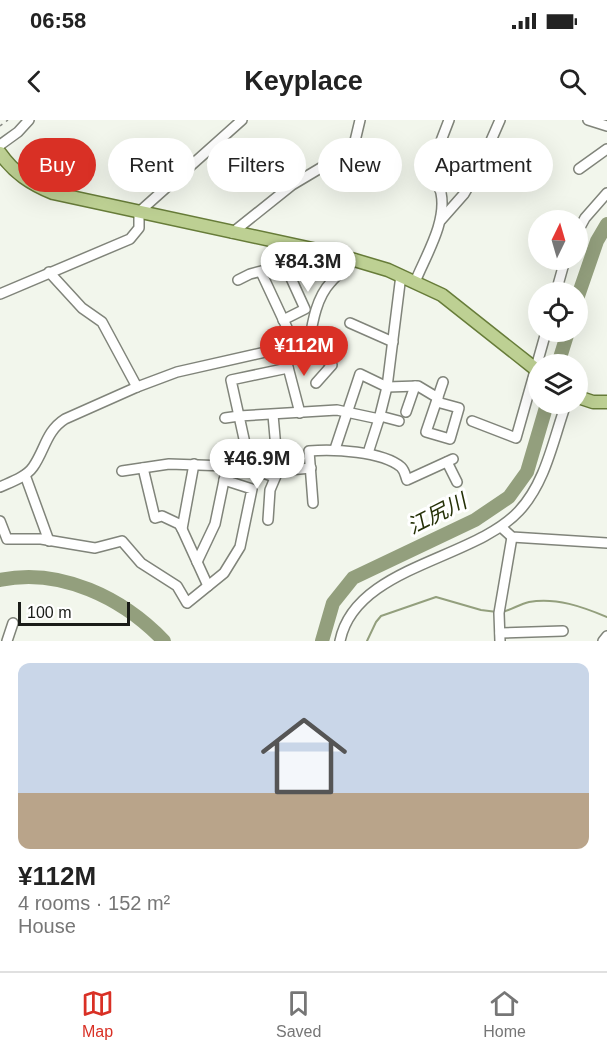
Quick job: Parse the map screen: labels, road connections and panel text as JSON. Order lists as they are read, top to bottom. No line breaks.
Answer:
{"water":["江尻川"],"scale_bar":"100 m","north":"top","page":{"status":"06:58","header":"Keyplace","chip":["Buy","Rent","Filters","New","Apartment"],"price":["¥84.3M","¥112M","¥46.9M"],"scale":"100 m","list":[{"name":"¥112M","note":"4 rooms · 152 m² · House"}],"tabs":["Map","Saved","Home"]}}
